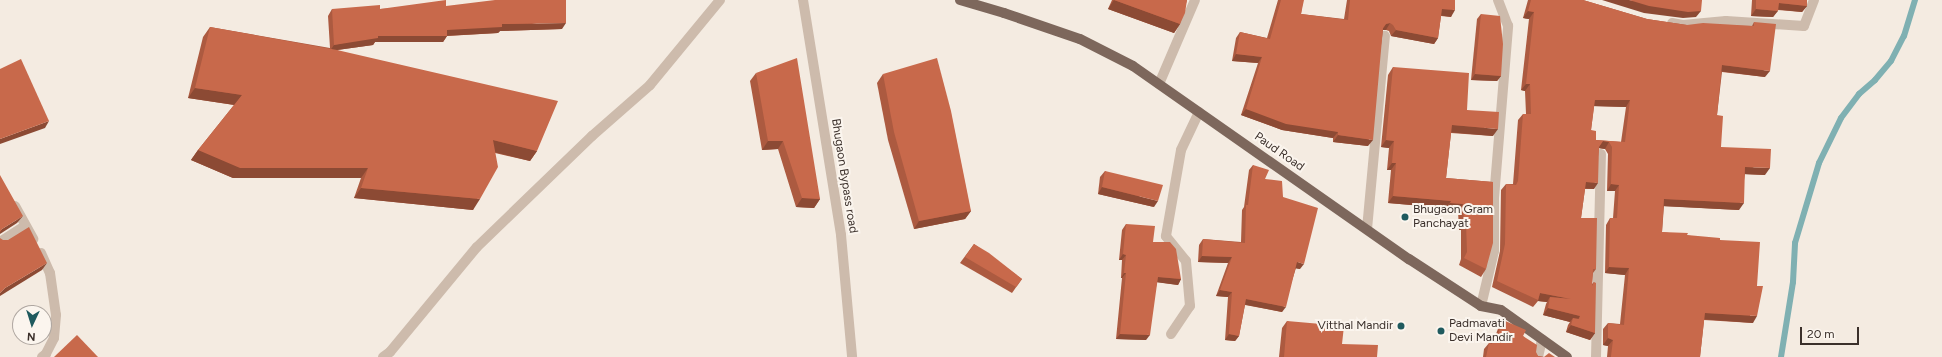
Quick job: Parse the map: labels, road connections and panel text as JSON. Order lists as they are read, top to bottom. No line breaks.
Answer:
{"streets":{"main road":["Paud Road"],"street":["Bhugaon Bypass road"]},"places":["Bhugaon Gram Panchayat","Vitthal Mandir","Padmavati Devi Mandir"],"scale_bar":"20 m","north":"bottom"}
